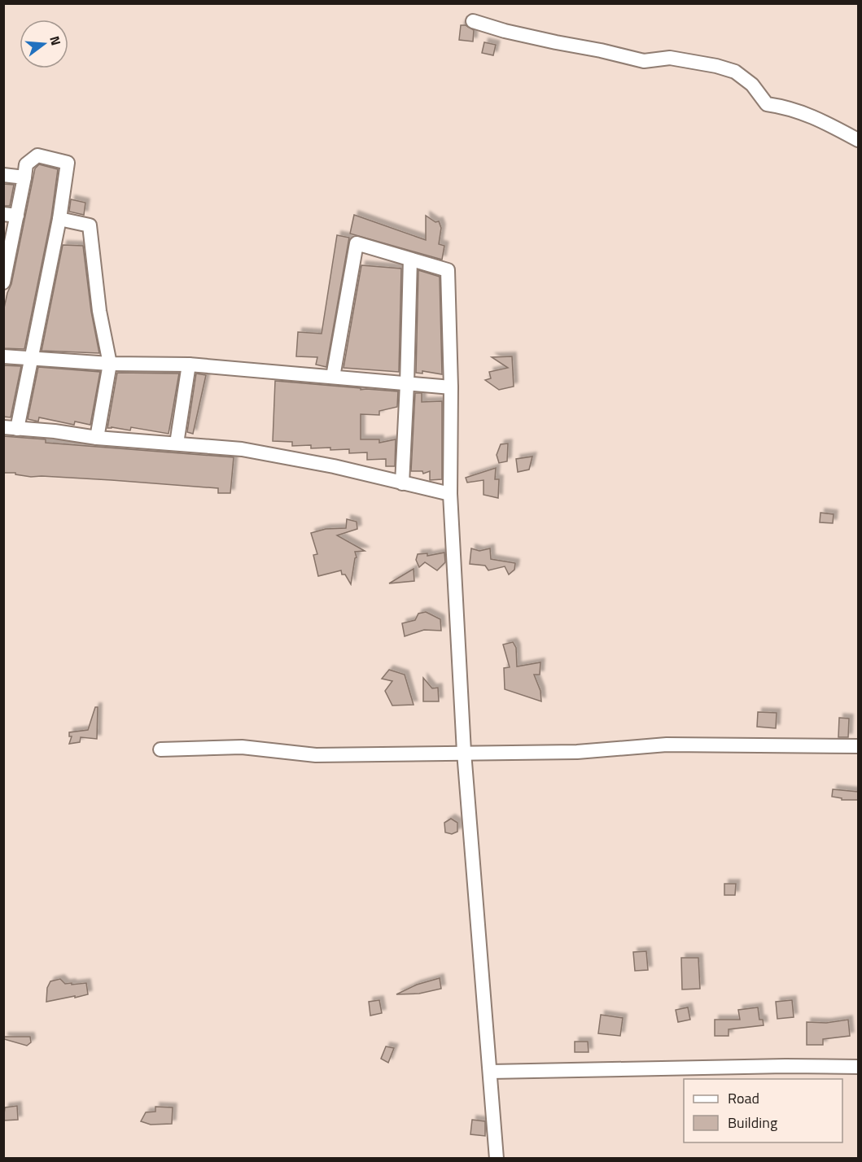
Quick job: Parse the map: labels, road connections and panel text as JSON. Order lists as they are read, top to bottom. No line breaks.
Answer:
{"legend":["Road","Building"],"north":"right"}
